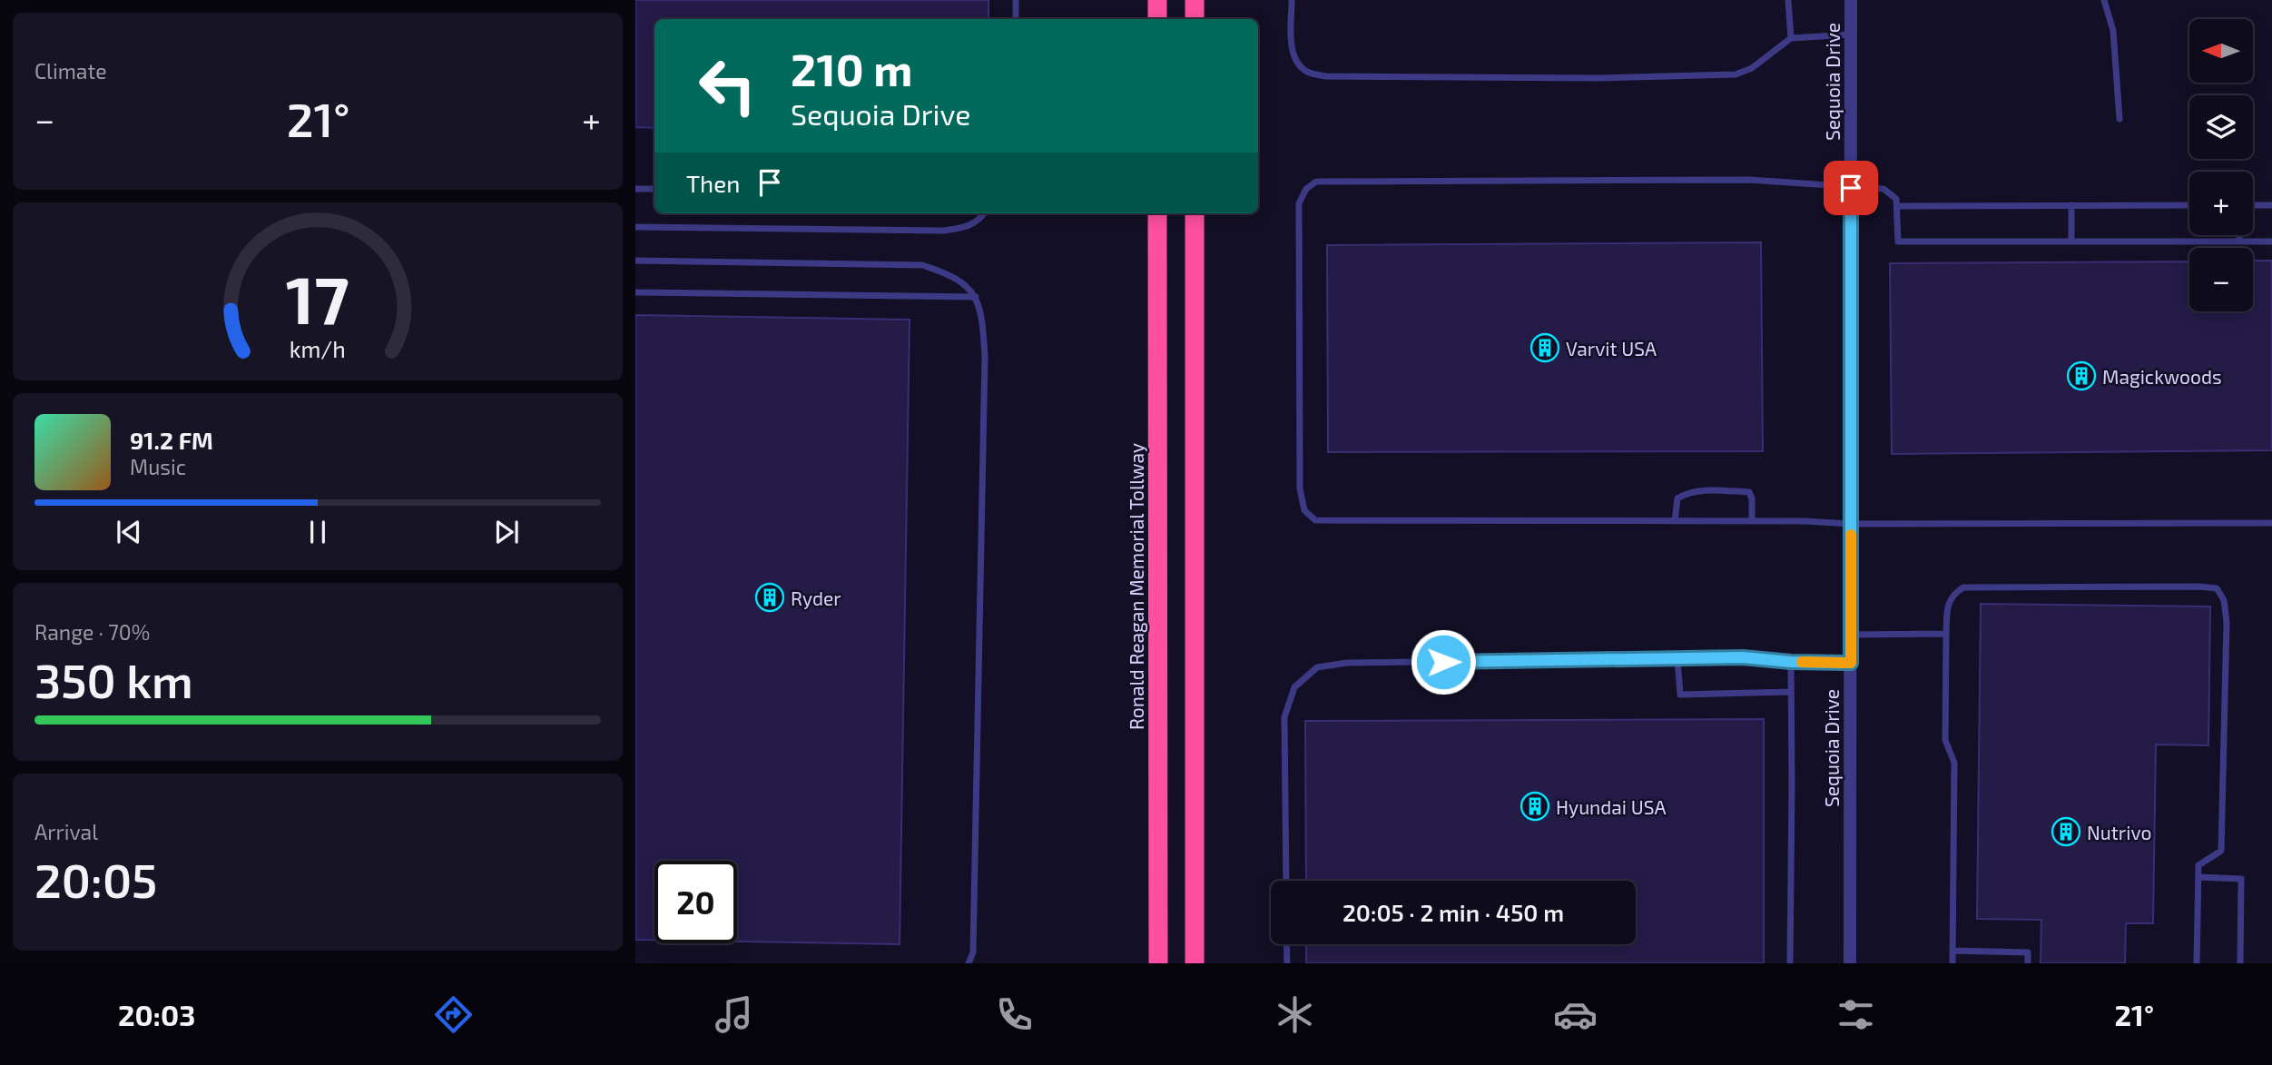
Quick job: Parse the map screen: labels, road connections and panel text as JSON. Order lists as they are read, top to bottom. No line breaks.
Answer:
{"streets":{"highway":["Ronald Reagan Memorial Tollway"],"street":["Sequoia Drive"]},"places":{"building":["Varvit USA","Magickwoods","Ryder","Hyundai USA","Nutrivo"]},"north":"left","page":{"tile":["Climate",["Range · 70%","350 km"],["Arrival","20:05"]],"map_buttons":["+","−"],"turn":["210 m","Sequoia Drive"],"heat":["−","21°","+"],"then":"Then","song":["91.2 FM","Music"],"limit":"20","trip":"20:05 · 2 min · 450 m","tabs":["20:03","21°"],"gauge":["17","km/h"]}}
